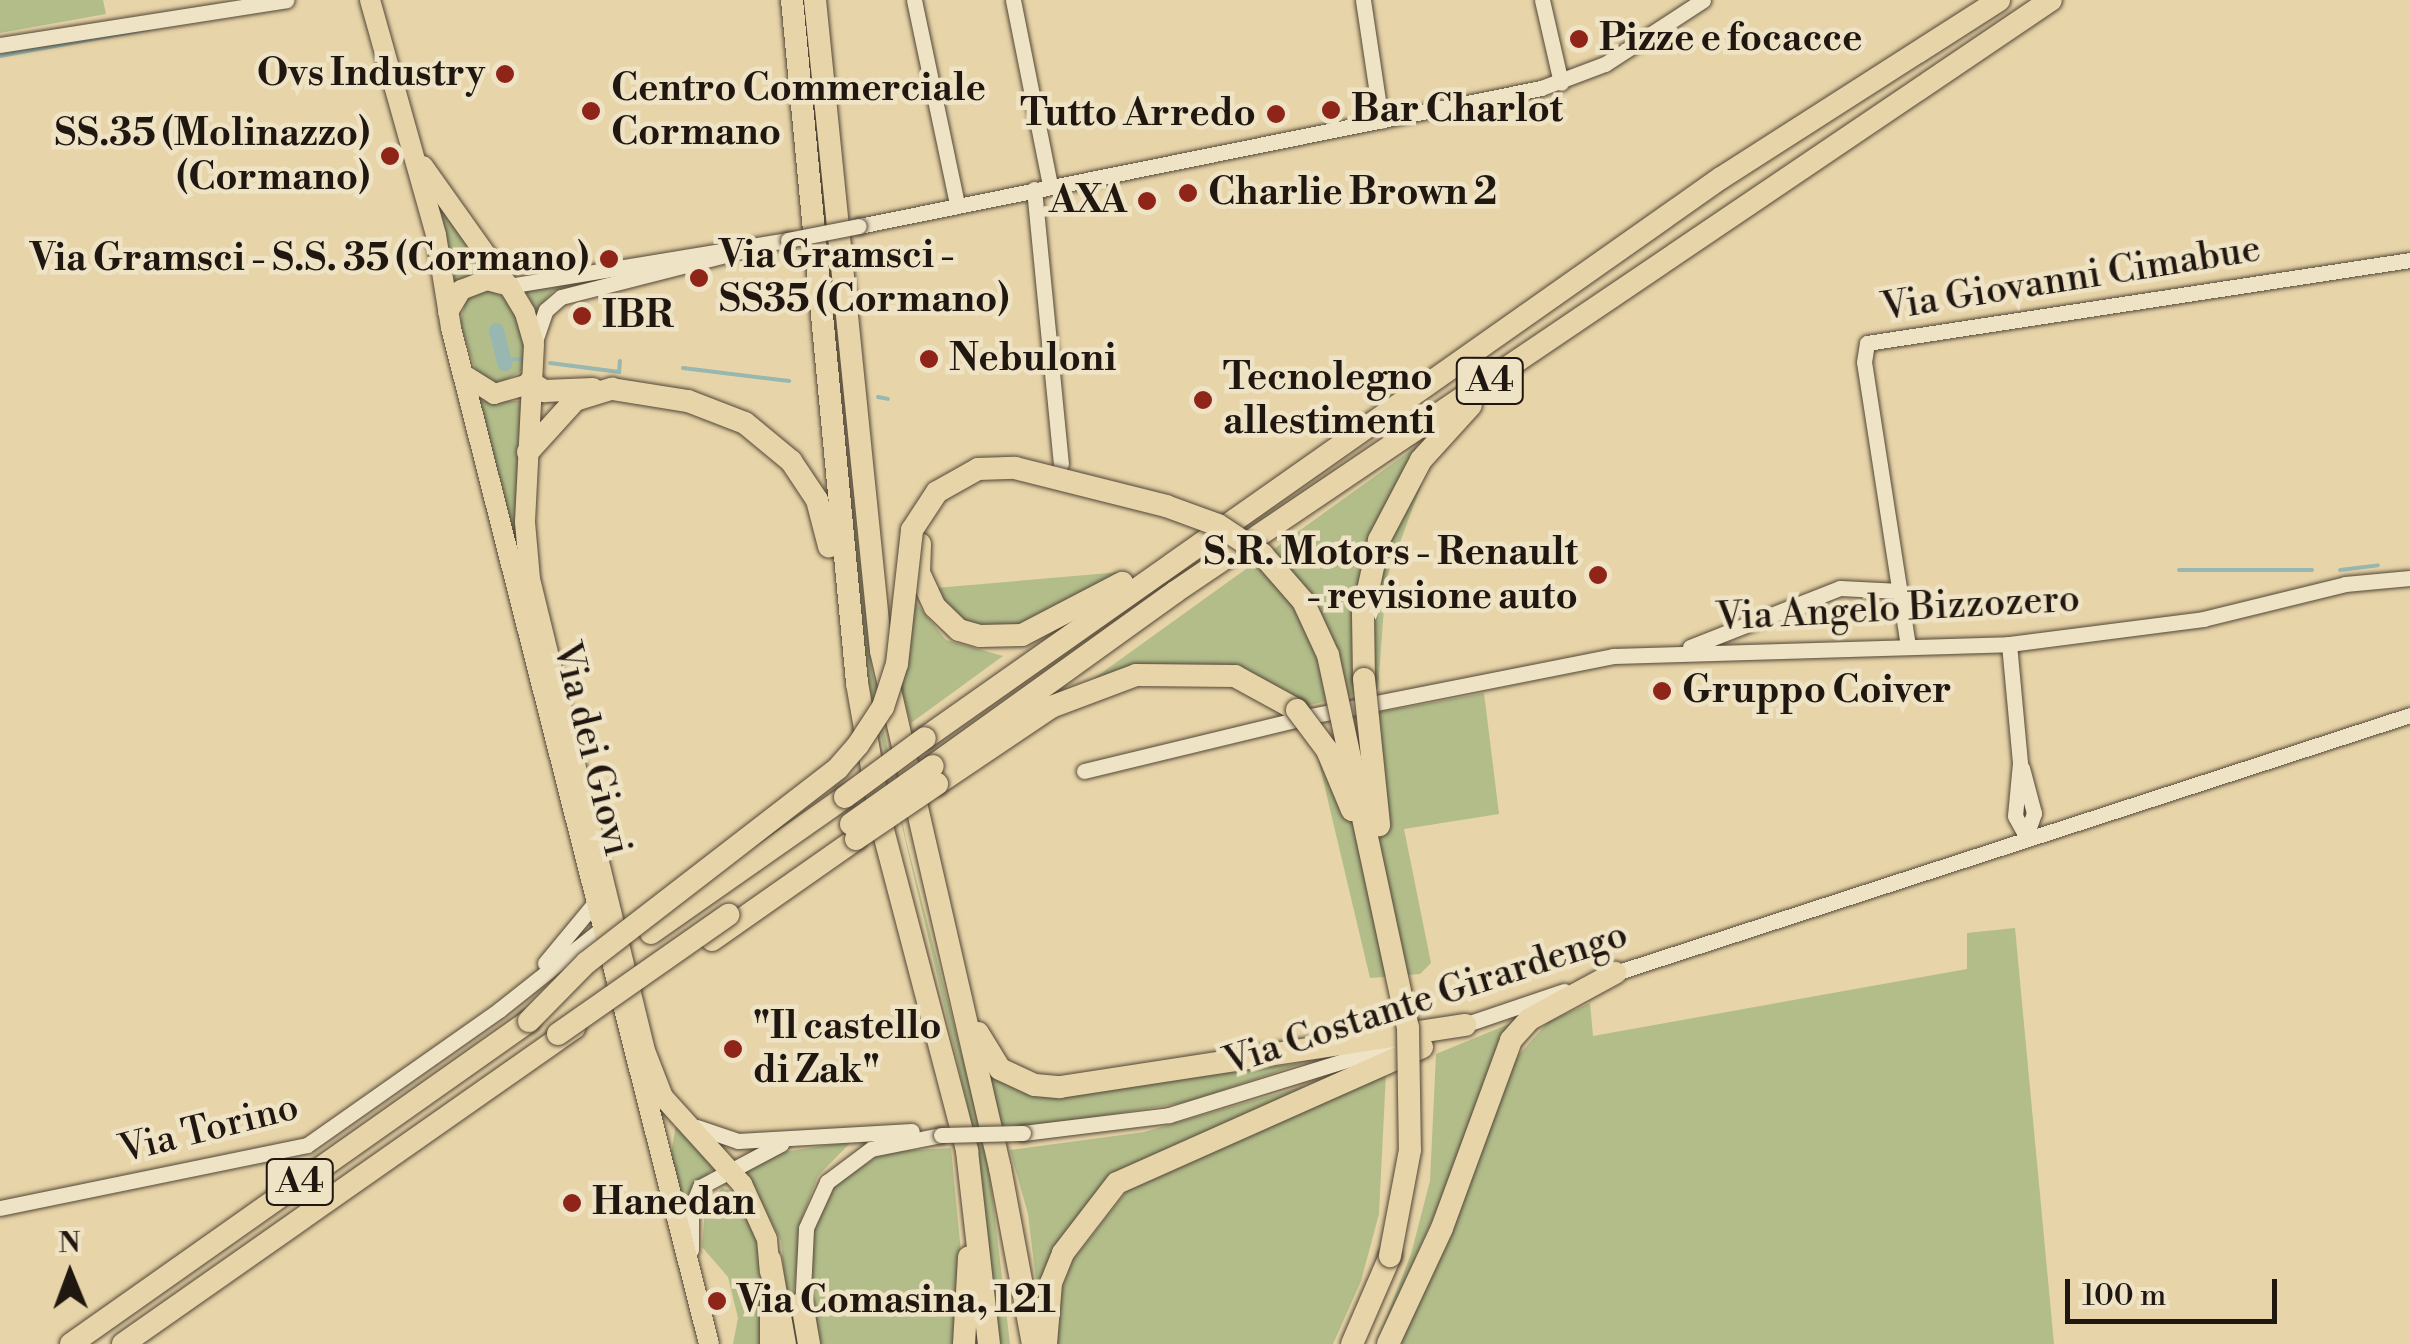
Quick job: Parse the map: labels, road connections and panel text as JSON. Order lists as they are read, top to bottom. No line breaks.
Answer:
{"streets":{"highway":["A4"],"main road":["Via dei Giovi"],"street":["Via Giovanni Cimabue","Via Angelo Bizzozero","Via Costante Girardengo","Via Torino"]},"crossings":[["Via Giovanni Cimabue","Via Angelo Bizzozero"],["Via dei Giovi","Via Costante Girardengo"],["Via dei Giovi","Via Torino"]],"places":["Pizze e focacce","Ovs Industry","Bar Charlot","Centro Commerciale Cormano","Tutto Arredo","SS.35 (Molinazzo) (Cormano)","Charlie Brown 2","AXA","Via Gramsci - S.S. 35 (Cormano)","Via Gramsci - SS35 (Cormano)","IBR","Nebuloni","Tecnolegno allestimenti","S.R. Motors - Renault - revisione auto","Gruppo Coiver","\"Il castello di Zak\"","Hanedan","Via Comasina, 121"],"scale_bar":"100 m","north":"top"}
